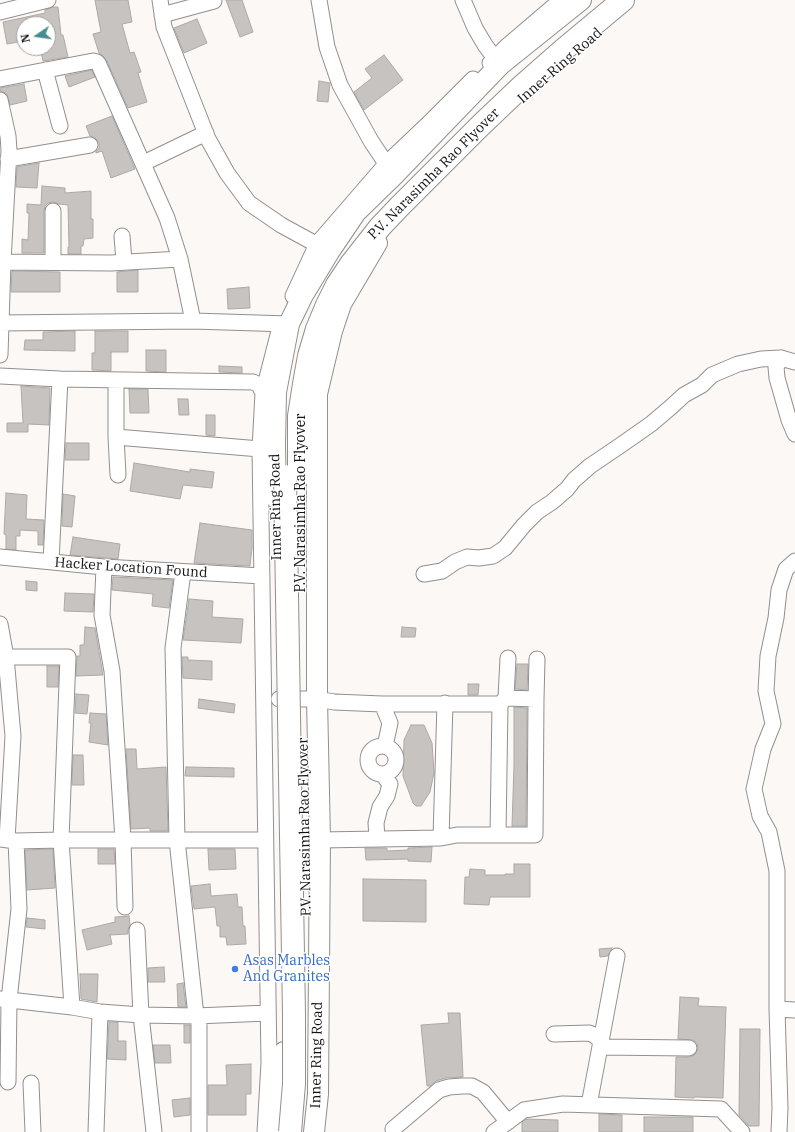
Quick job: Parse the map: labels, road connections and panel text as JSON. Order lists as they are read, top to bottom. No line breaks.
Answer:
{"streets":{"highway":["P.V. Narasimha Rao Flyover"],"main road":["Inner Ring Road"],"street":["Hacker Location Found"]},"places":["Asas Marbles And Granites"],"north":"left"}
